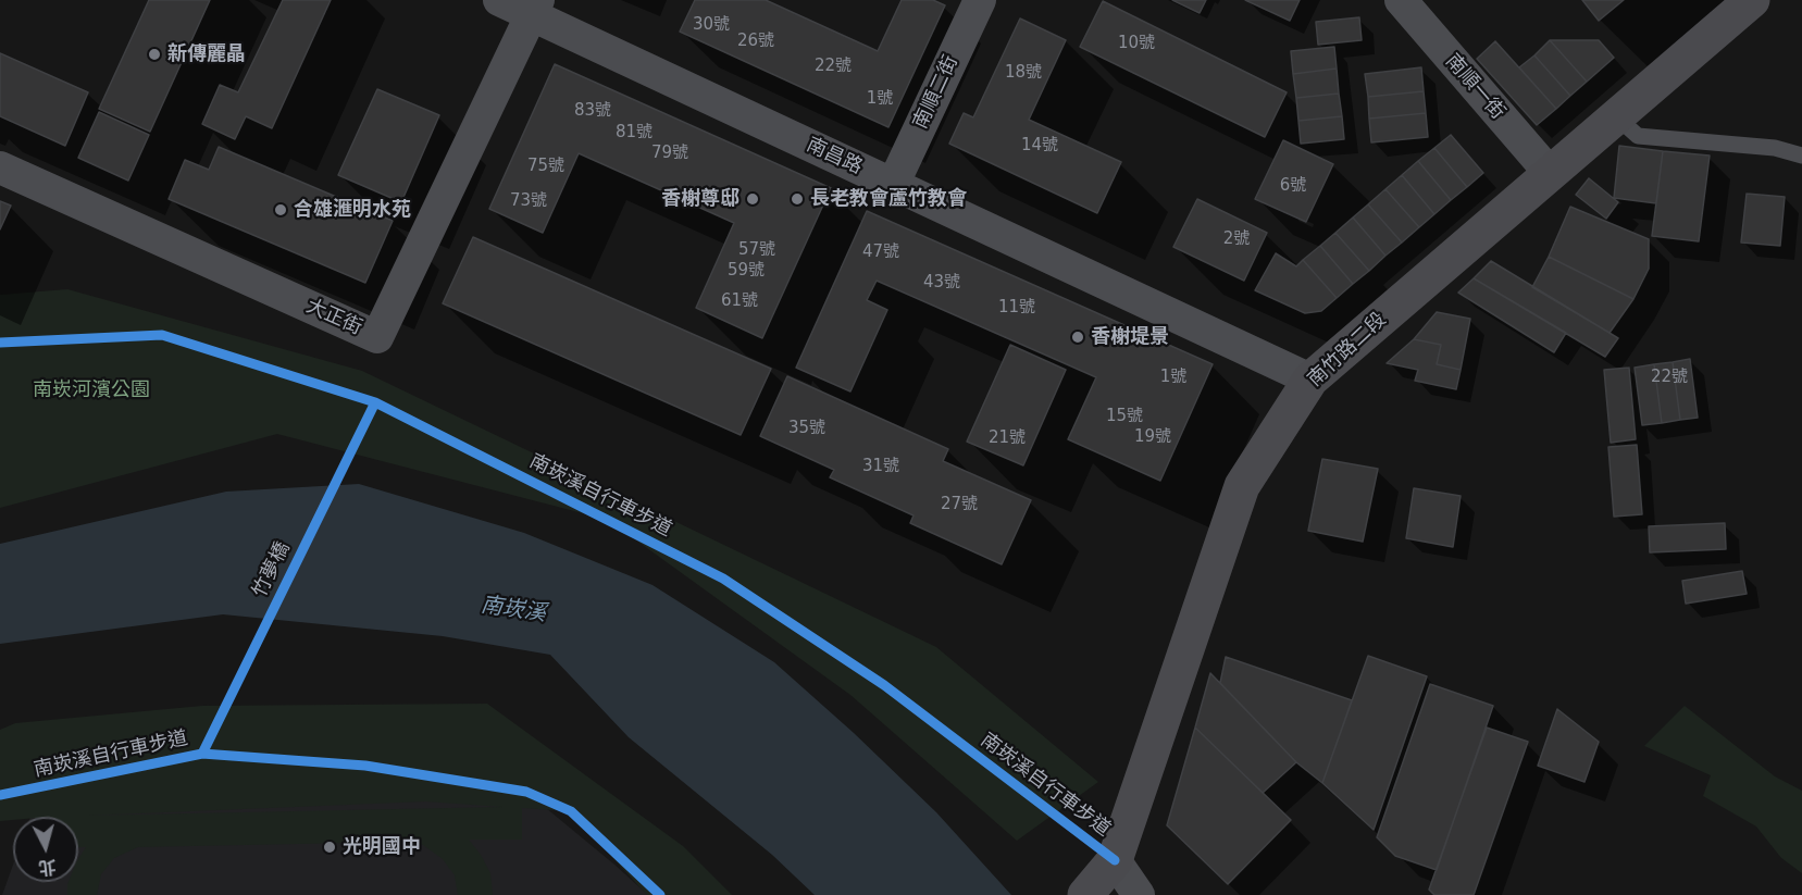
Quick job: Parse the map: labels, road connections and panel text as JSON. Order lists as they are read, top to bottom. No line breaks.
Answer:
{"streets":{"street":["南順一街","南順二街","南昌路","大正街","南竹路二段"],"cycle path":["南崁溪自行車步道","竹夢橋"]},"crossings":[["南順一街","南竹路二段"],["南順二街","南昌路"],["南昌路","大正街"],["南昌路","南竹路二段"]],"water":["南崁溪"],"parks":["南崁河濱公園"],"places":["新傳麗晶","香榭尊邸","長老教會蘆竹教會","合雄滙明水苑","香榭堤景","光明國中"],"house_numbers":["30號","26號","10號","22號","18號","1號","83號","81號","14號","79號","75號","6號","73號","2號","57號","47號","59號","43號","61號","11號","1號","22號","15號","35號","19號","21號","31號","27號"],"north":"bottom"}
